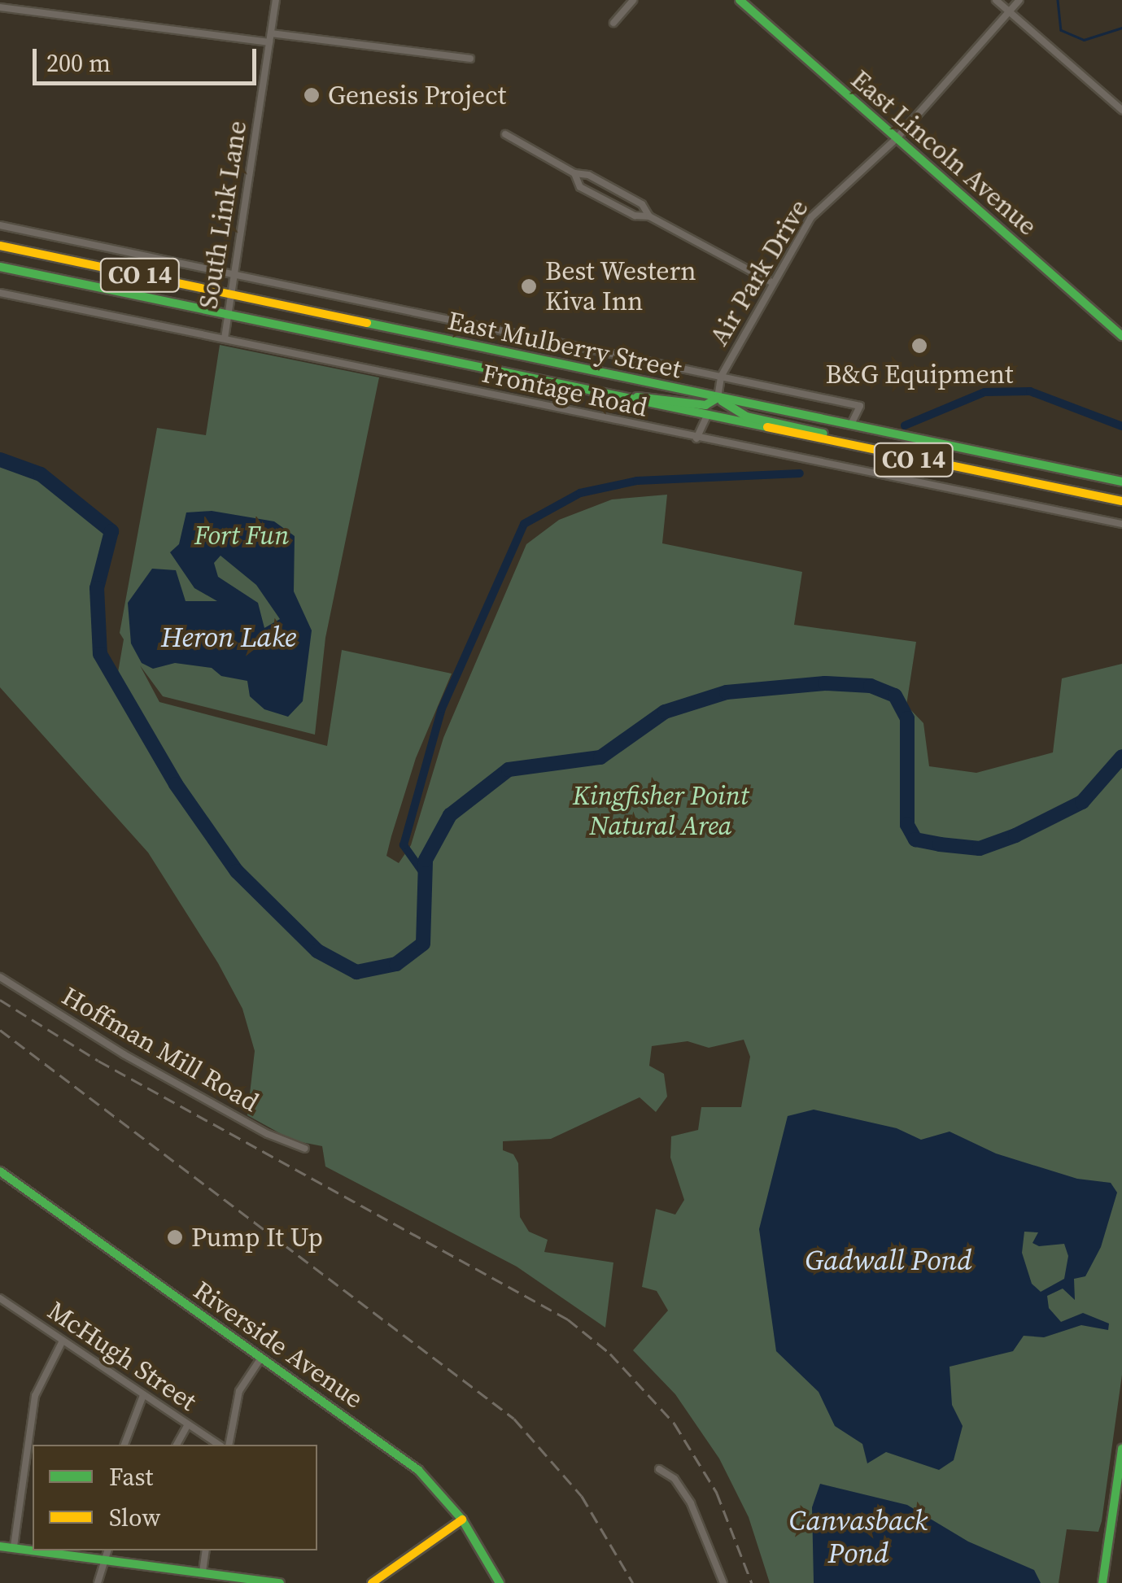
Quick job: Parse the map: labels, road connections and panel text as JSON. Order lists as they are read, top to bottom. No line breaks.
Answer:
{"streets":{"main road":["East Lincoln Avenue","CO 14","East Mulberry Street","Riverside Avenue"],"street":["South Link Lane","Air Park Drive","Frontage Road","Hoffman Mill Road","McHugh Street"]},"crossings":[["East Lincoln Avenue","Air Park Drive"],["South Link Lane","East Mulberry Street"],["South Link Lane","Frontage Road"],["Air Park Drive","East Mulberry Street"],["Air Park Drive","Frontage Road"],["East Mulberry Street","Frontage Road"]],"water":["Heron Lake","Gadwall Pond","Canvasback Pond"],"parks":["Fort Fun","Kingfisher Point Natural Area"],"places":["Genesis Project","Best Western Kiva Inn","B&G Equipment","Pump It Up"],"legend":["Fast","Slow"],"scale_bar":"200 m"}
